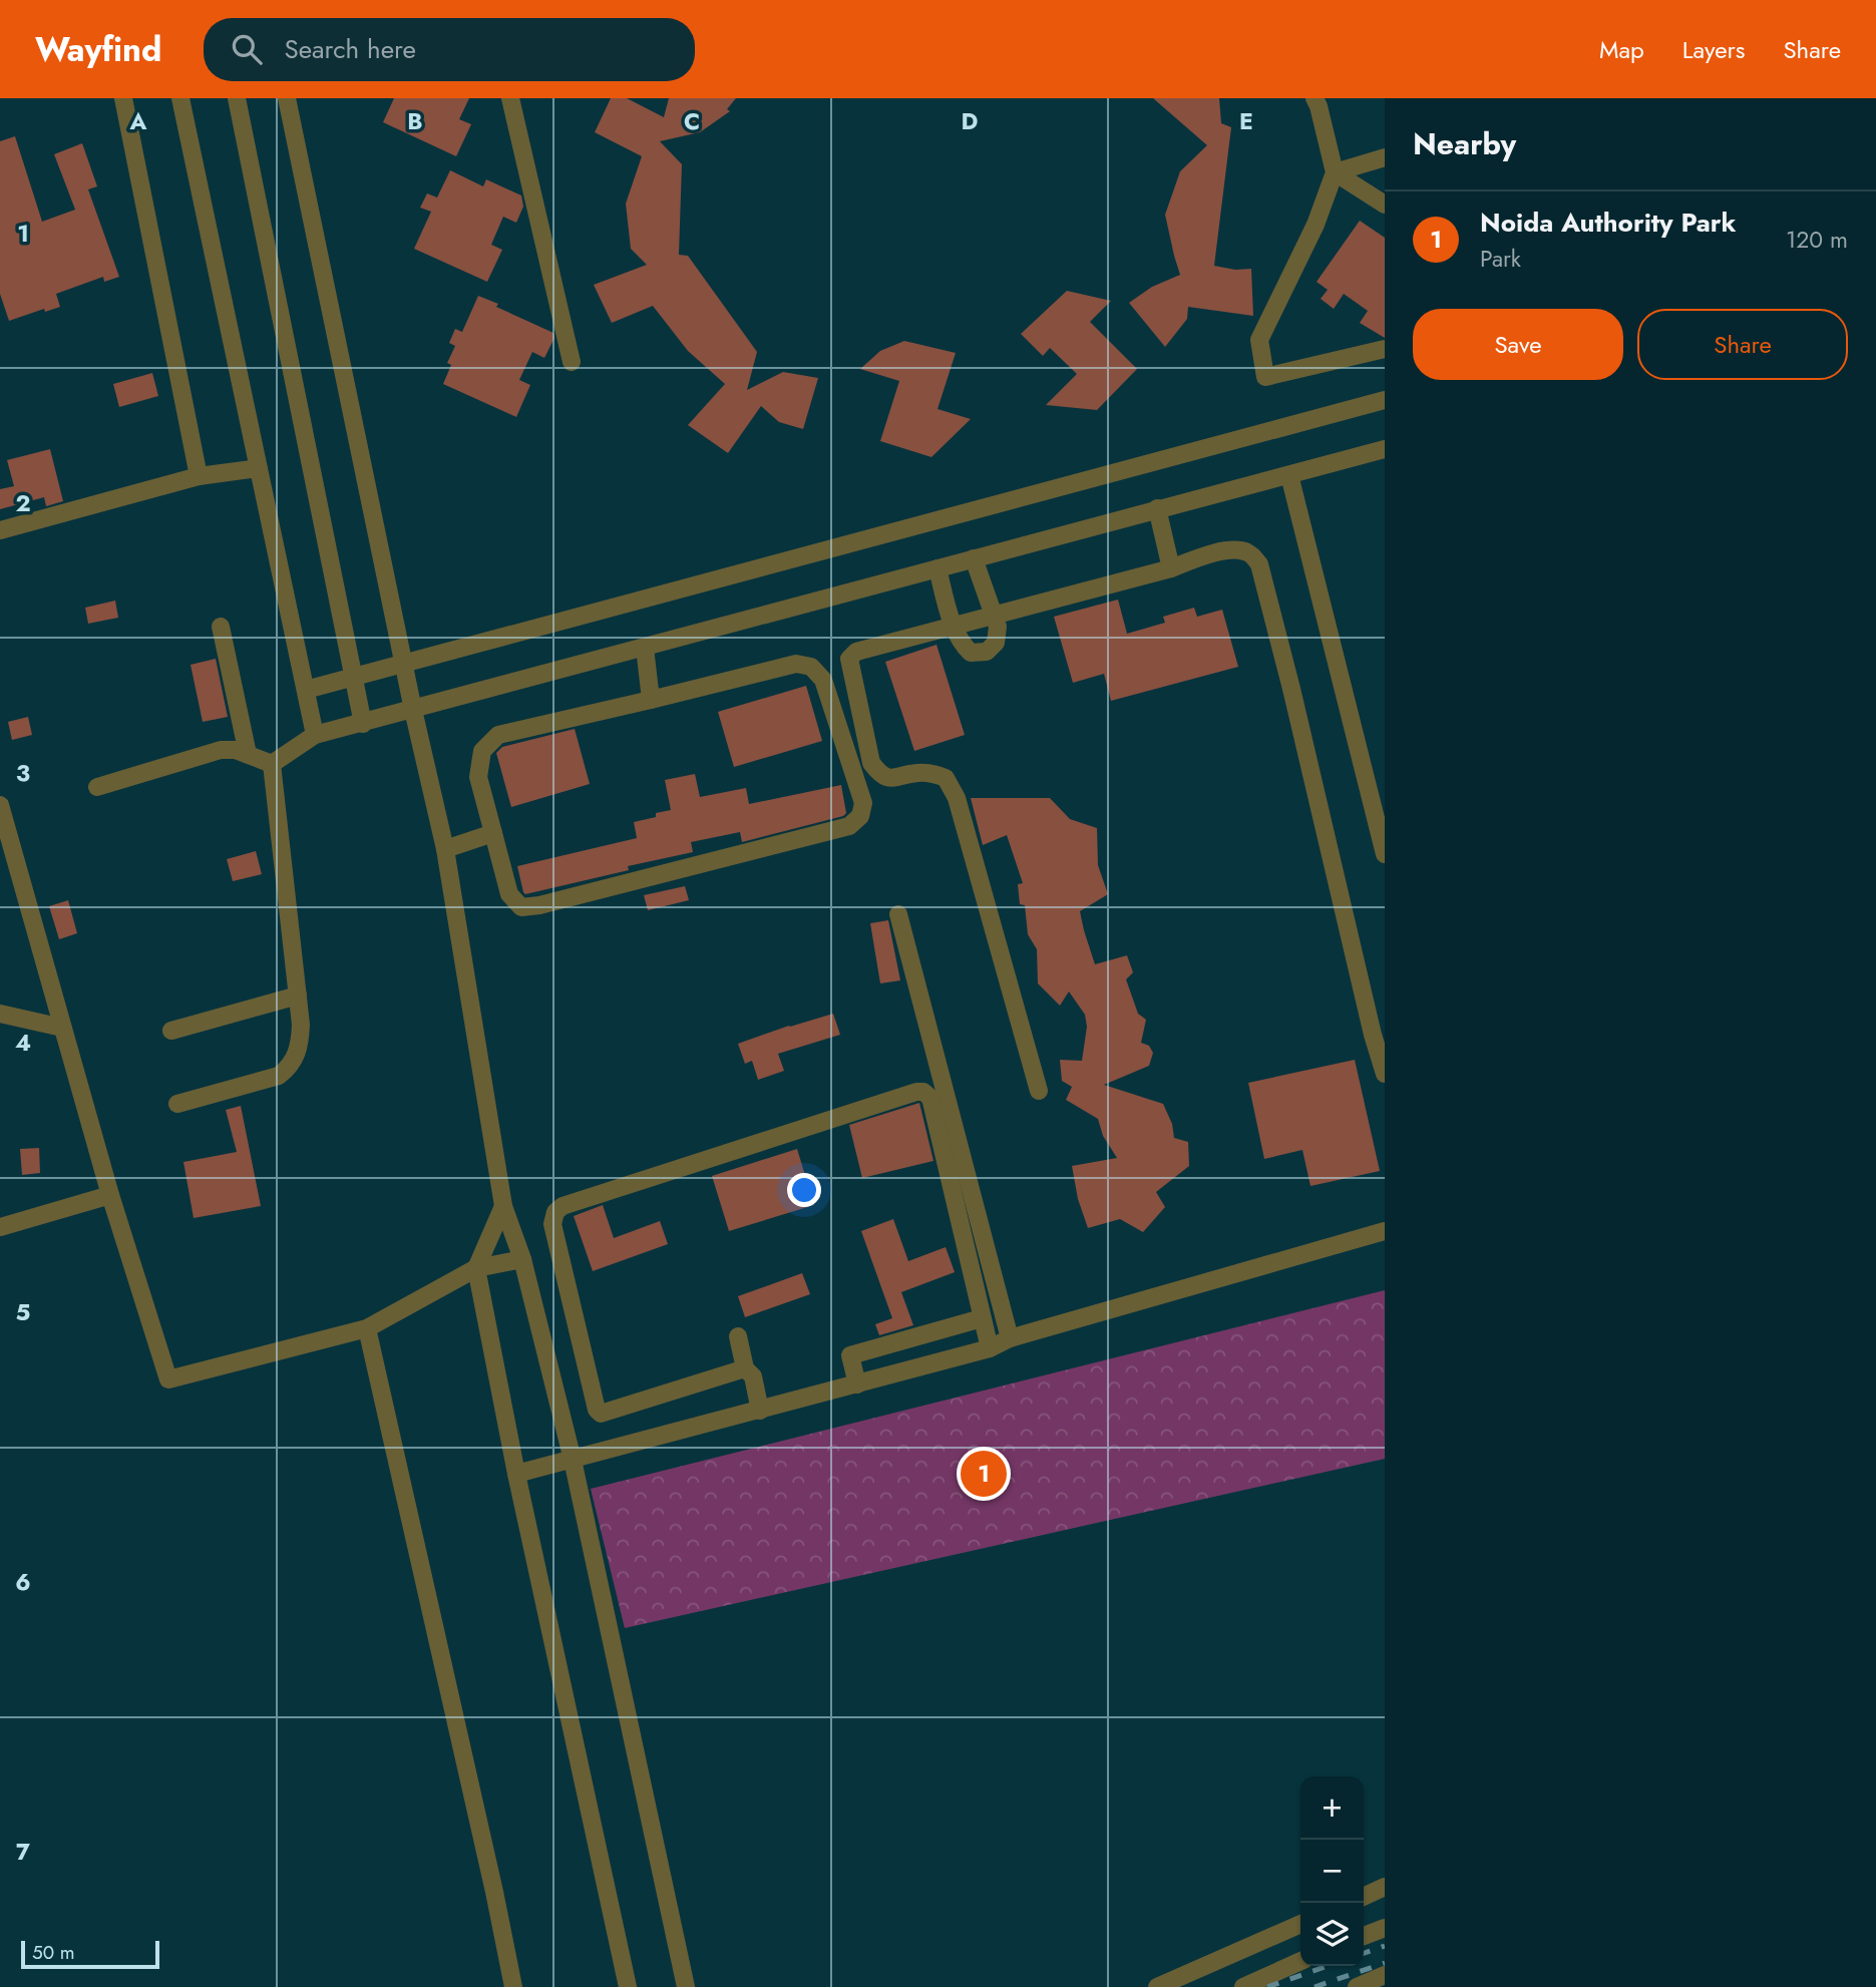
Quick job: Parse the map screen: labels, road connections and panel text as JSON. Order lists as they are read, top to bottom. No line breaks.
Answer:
{"scale_bar":"50 m","page":{"header":"Wayfind","search":"Search here","nav":["Map","Layers","Share"],"heading":"Nearby","list":[{"mark":"1","name":"Noida Authority Park","note":"Park","value":"120 m"}],"buttons":["Save","Share"],"pins":"1","map_buttons":["+","−"],"scale":"50 m"},"grid":{"columns":["A","B","C","D","E"],"rows":["1","2","3","4","5","6","7"]}}
